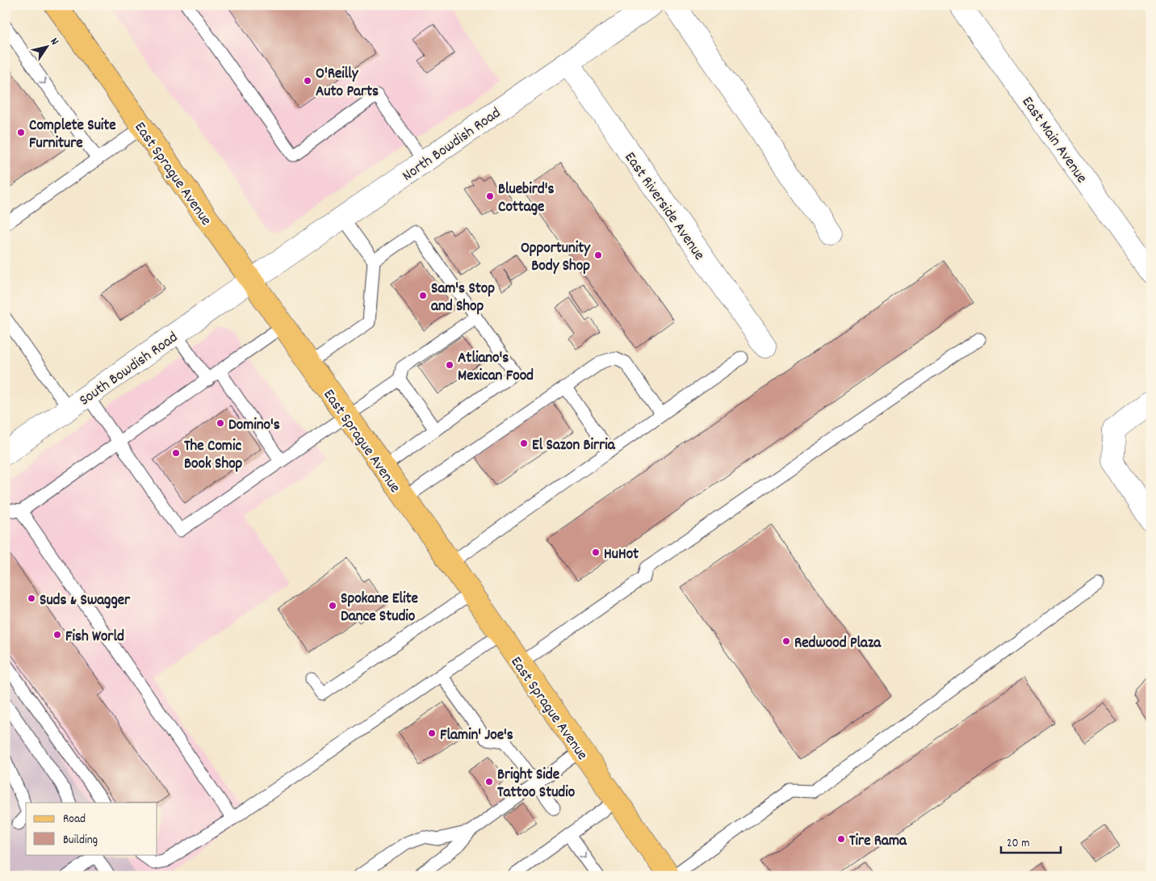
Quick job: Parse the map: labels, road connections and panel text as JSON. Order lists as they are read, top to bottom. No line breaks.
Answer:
{"streets":{"main road":["East Sprague Avenue"],"street":["East Main Avenue","North Bowdish Road","East Riverside Avenue","South Bowdish Road"]},"crossings":[["North Bowdish Road","East Sprague Avenue"],["North Bowdish Road","East Riverside Avenue"],["North Bowdish Road","South Bowdish Road"],["East Sprague Avenue","South Bowdish Road"]],"places":["O'Reilly Auto Parts","Complete Suite Furniture","Bluebird's Cottage","Opportunity Body Shop","Sam's Stop and Shop","Atliano's Mexican Food","Domino's","El Sazon Birria","The Comic Book Shop","HuHot","Suds & Swagger","Spokane Elite Dance Studio","Fish World","Redwood Plaza","Flamin' Joe's","Bright Side Tattoo Studio","Tire Rama"],"legend":["Road","Building"],"scale_bar":"20 m","north":"top right"}
